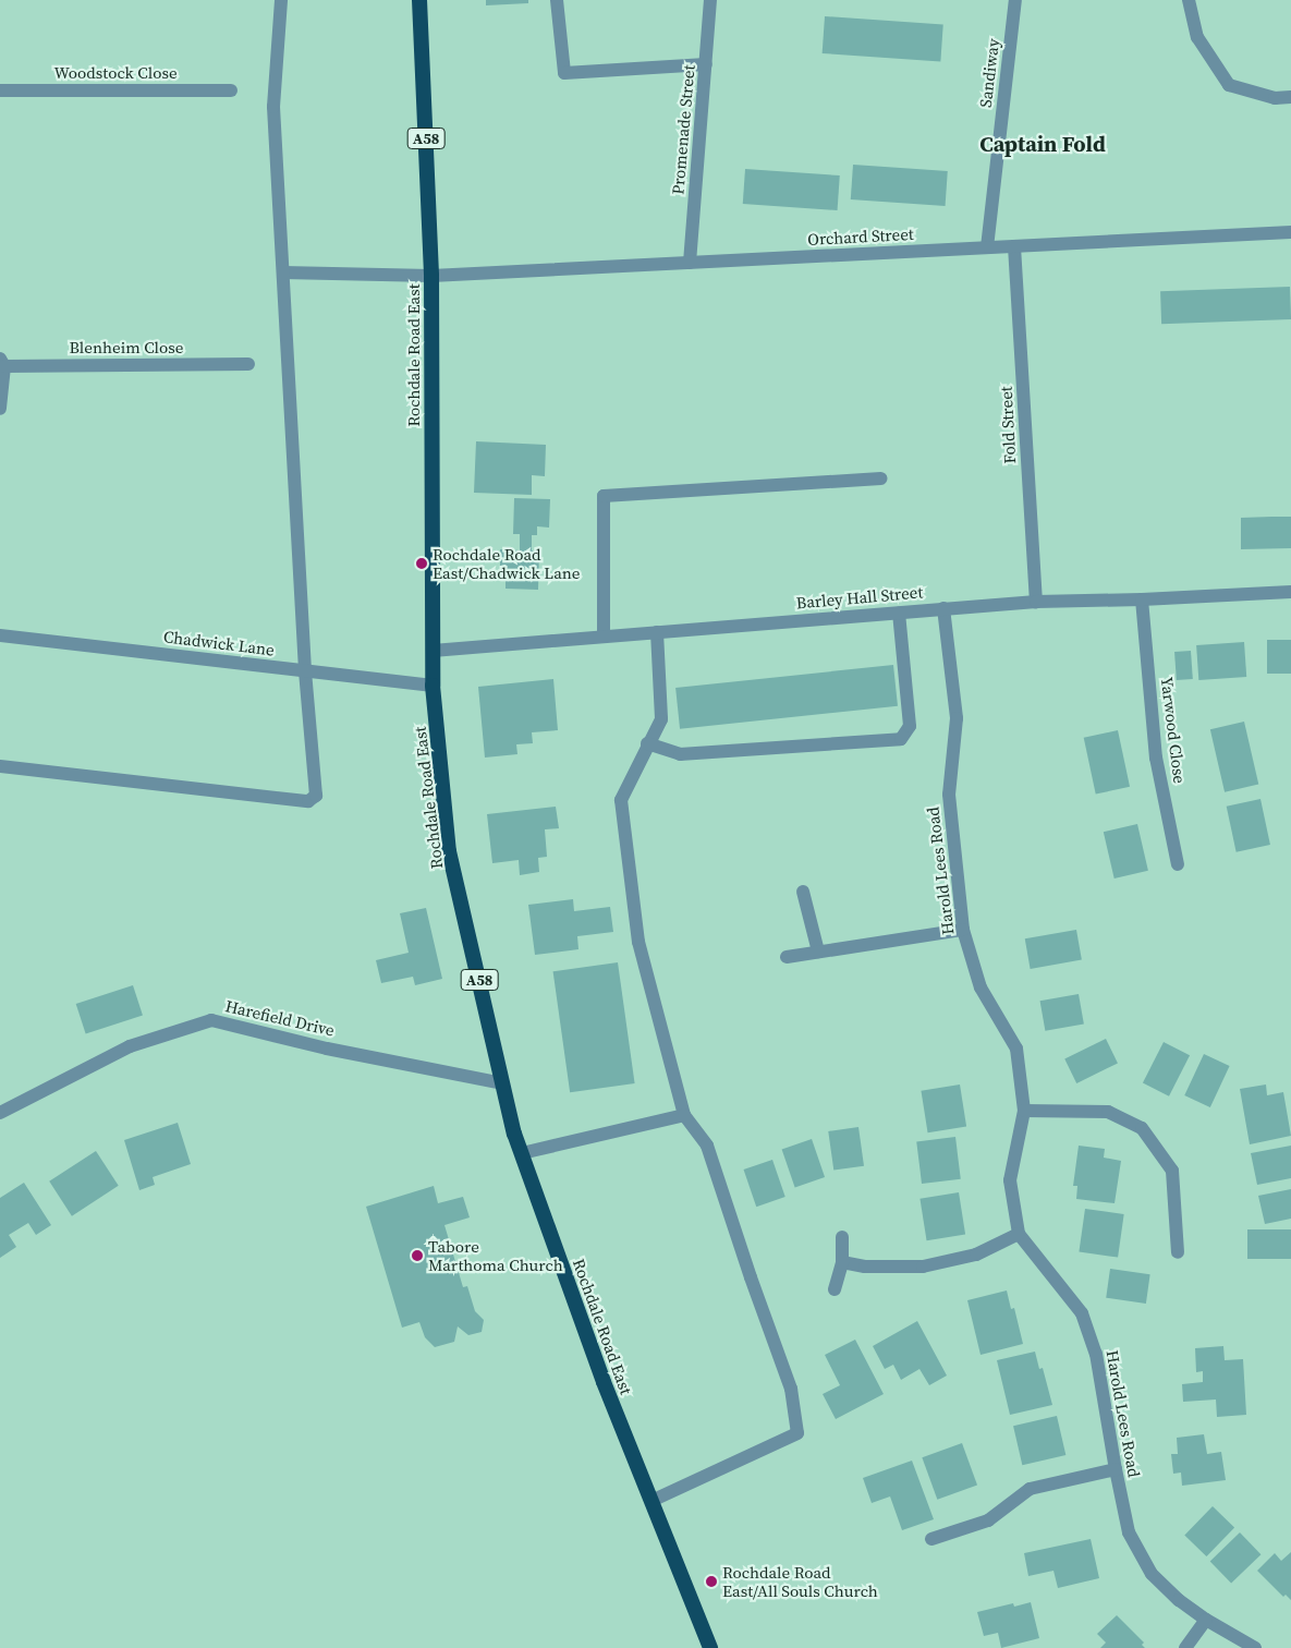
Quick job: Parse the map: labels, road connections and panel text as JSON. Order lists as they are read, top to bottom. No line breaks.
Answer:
{"streets":{"highway":["A58","Rochdale Road East"],"street":["Woodstock Close","Sandiway","Promenade Street","Orchard Street","Blenheim Close","Fold Street","Barley Hall Street","Chadwick Lane","Yarwood Close","Harold Lees Road","Harefield Drive"]},"crossings":[["Sandiway","Orchard Street"],["Promenade Street","Orchard Street"],["Orchard Street","Rochdale Road East"],["Orchard Street","Fold Street"],["Rochdale Road East","Barley Hall Street"],["Rochdale Road East","Chadwick Lane"],["Rochdale Road East","Harefield Drive"],["Fold Street","Barley Hall Street"],["Barley Hall Street","Yarwood Close"],["Barley Hall Street","Harold Lees Road"]],"districts":["Captain Fold"],"places":["Rochdale Road East/Chadwick Lane","Tabore Marthoma Church","Rochdale Road East/All Souls Church"]}
